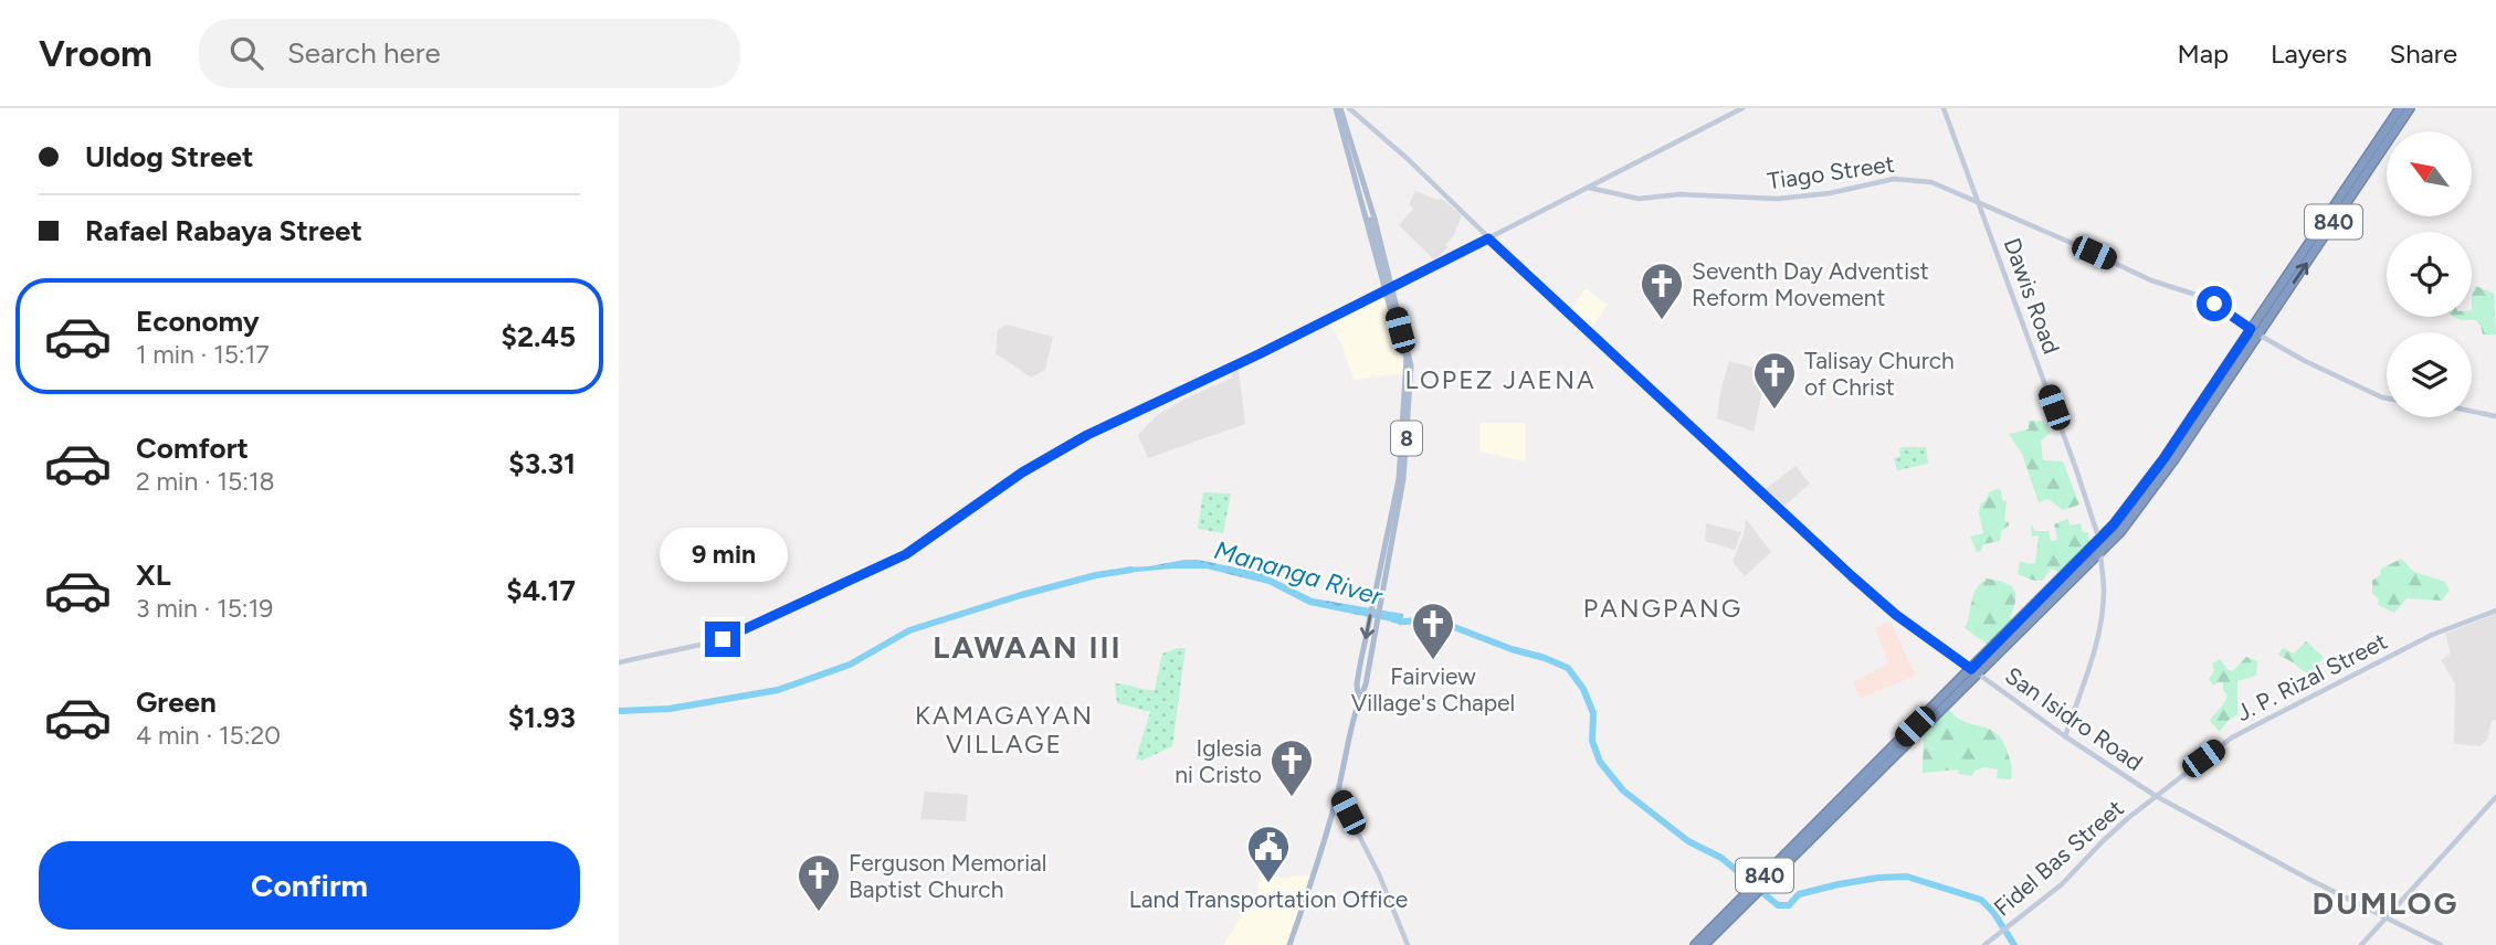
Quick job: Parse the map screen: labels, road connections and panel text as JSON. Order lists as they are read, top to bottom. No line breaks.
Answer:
{"streets":{"highway":["840"],"main road":["8"],"street":["Tiago Street","Dawis Road","J. P. Rizal Street","San Isidro Road","Fidel Bas Street"]},"crossings":[["Tiago Street","840"],["Tiago Street","Dawis Road"],["840","Dawis Road"],["840","San Isidro Road"],["J. P. Rizal Street","San Isidro Road"],["J. P. Rizal Street","Fidel Bas Street"],["San Isidro Road","Fidel Bas Street"]],"districts":["LOPEZ JAENA","PANGPANG","LAWAAN III","KAMAGAYAN VILLAGE","DUMLOG"],"water":["Mananga River"],"places":{"church":["Seventh Day Adventist Reform Movement","Talisay Church of Christ","Fairview Village's Chapel","Iglesia ni Cristo","Ferguson Memorial Baptist Church"],"public building":["Land Transportation Office"]},"north":"top left","page":{"header":"Vroom","search":"Search here","nav":["Map","Layers","Share"],"banner":["Uldog Street","Rafael Rabaya Street"],"list":[{"name":"Economy","note":"1 min · 15:17","value":"$2.45"},{"name":"Comfort","note":"2 min · 15:18","value":"$3.31"},{"name":"XL","note":"3 min · 15:19","value":"$4.17"},{"name":"Green","note":"4 min · 15:20","value":"$1.93"}],"bubble":"9 min","buttons":"Confirm"}}
